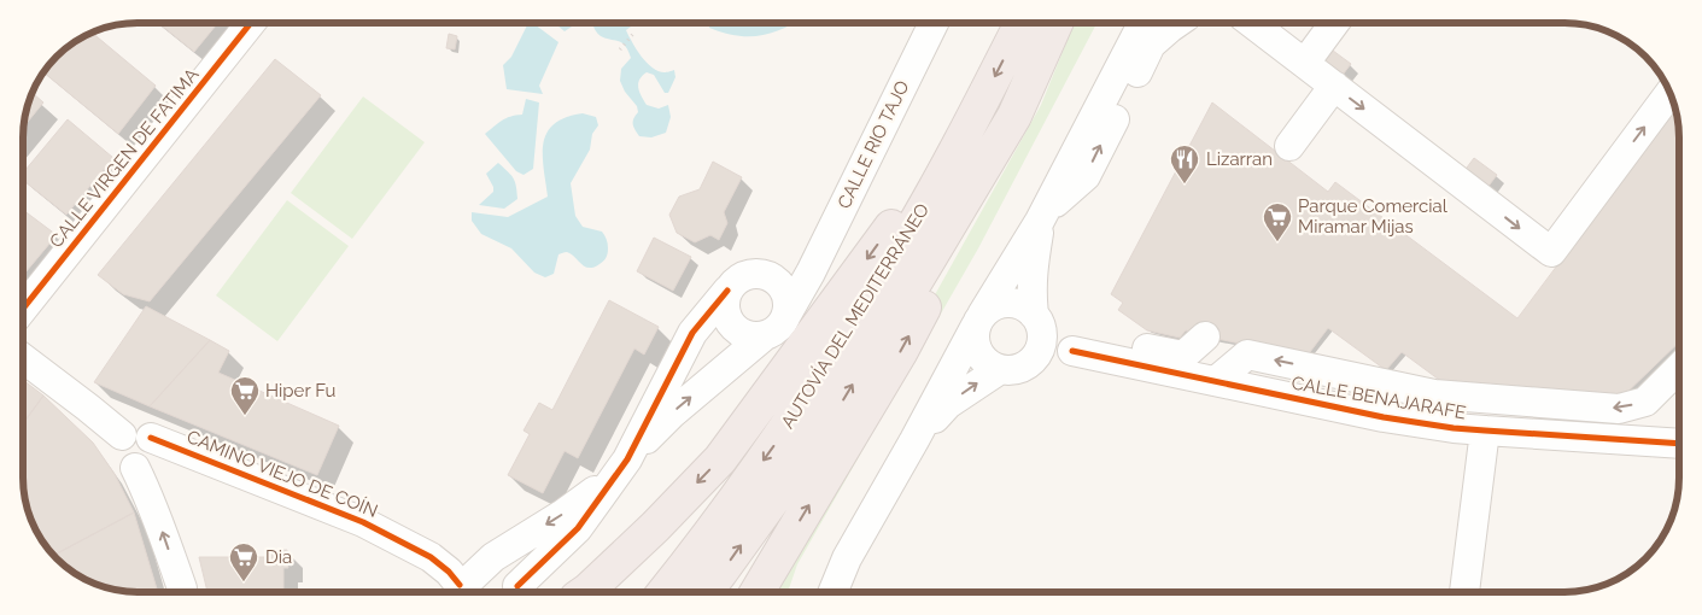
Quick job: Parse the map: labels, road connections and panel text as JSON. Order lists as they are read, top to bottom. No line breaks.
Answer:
{"streets":{"highway":["AUTOVÍA DEL MEDITERRÁNEO"],"street":["CALLE RIO TAJO","CALLE VIRGEN DE FATIMA","CALLE BENAJARAFE","CAMINO VIEJO DE COÍN"]},"places":{"restaurant":["Lizarran"],"supermarket":["Parque Comercial Miramar Mijas","Hiper Fu","Dia"]}}
